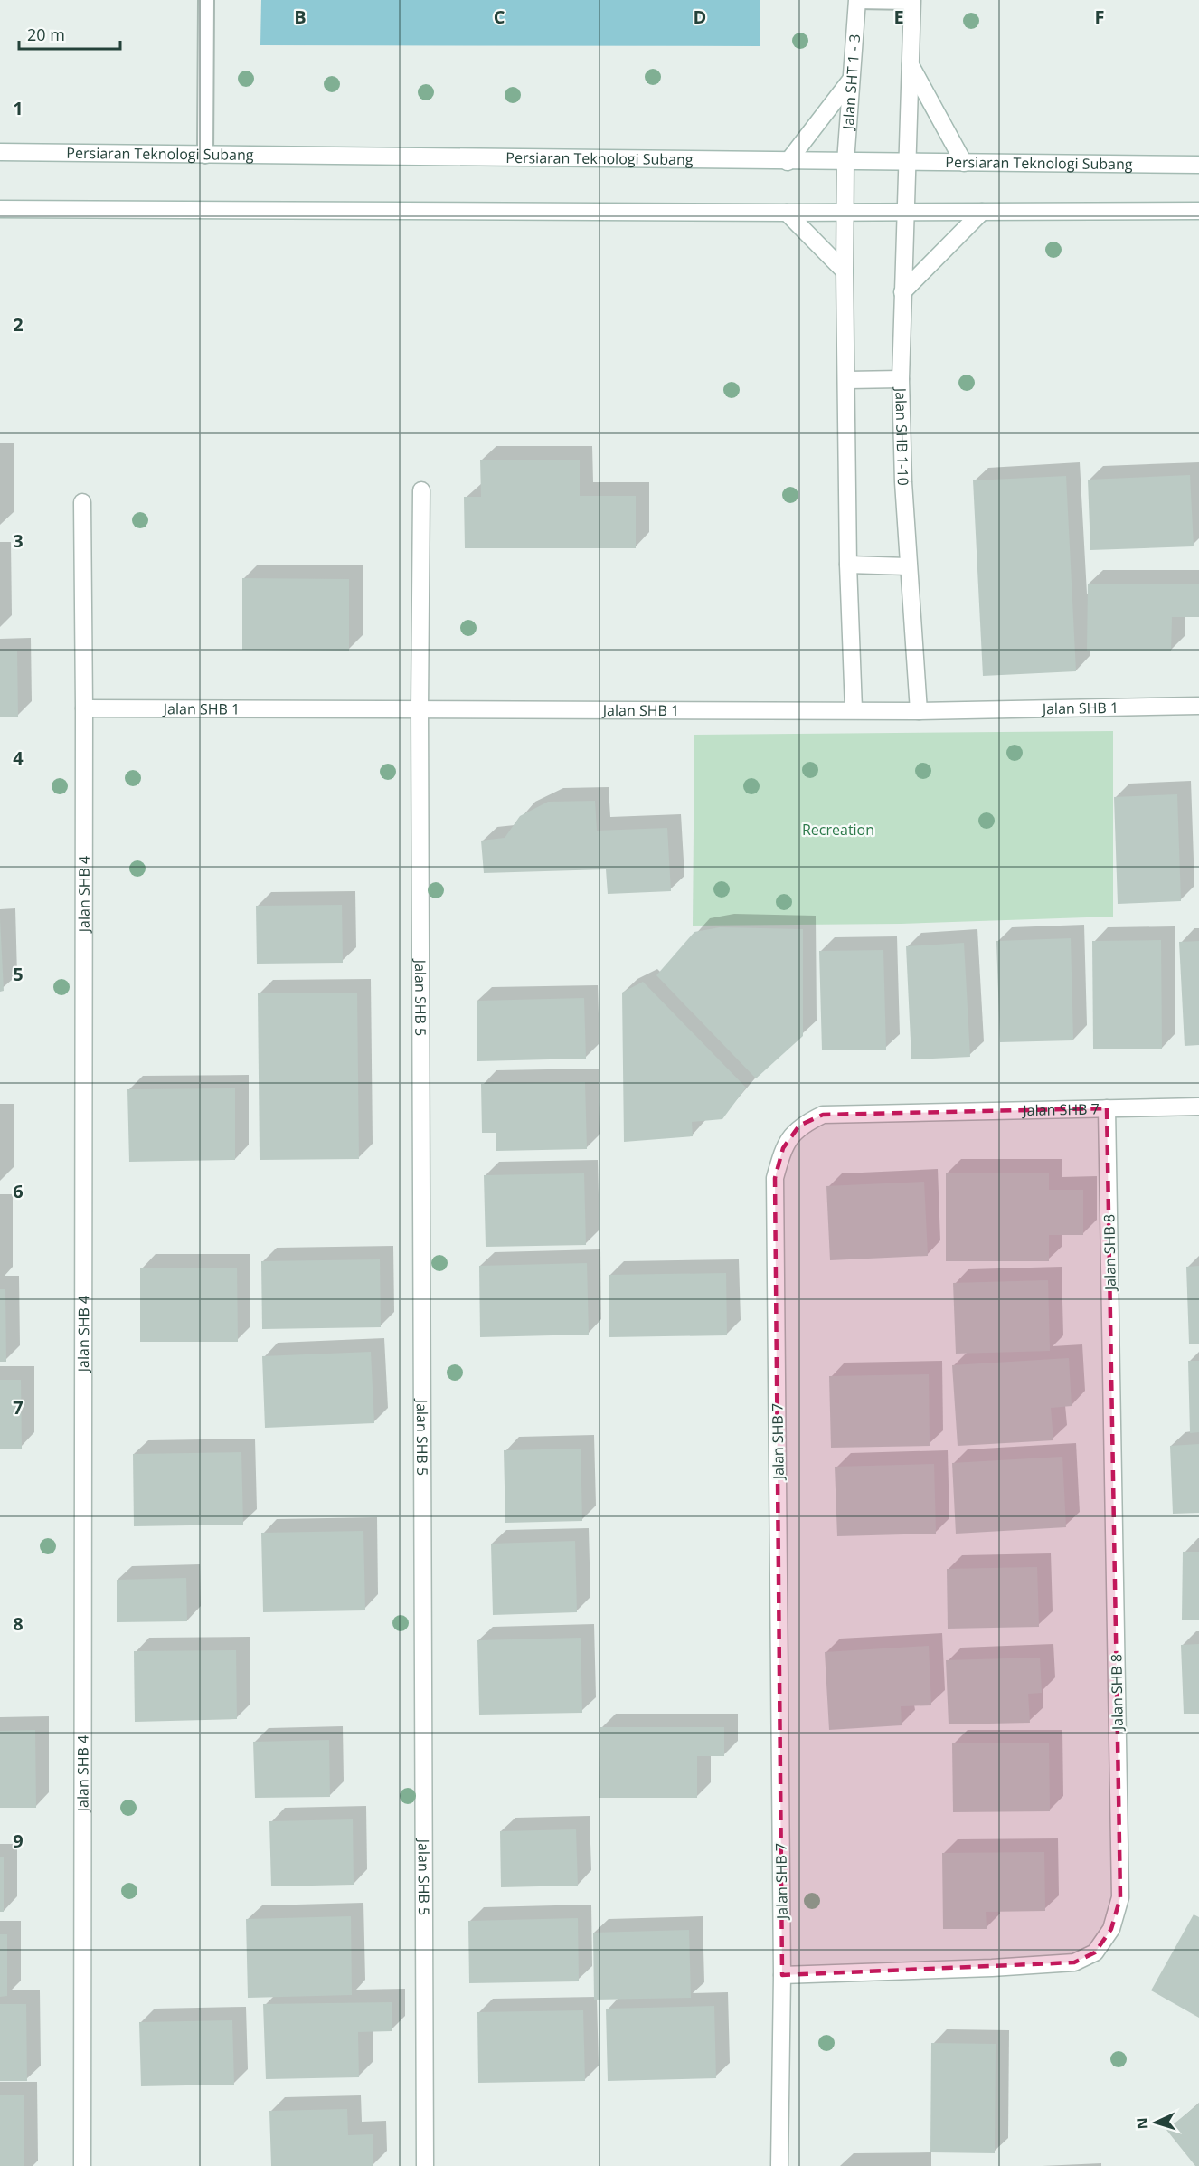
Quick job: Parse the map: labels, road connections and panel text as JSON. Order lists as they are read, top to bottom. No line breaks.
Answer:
{"streets":{"street":["Jalan SHT 1 - 3","Persiaran Teknologi Subang","Jalan SHB 1-10","Jalan SHB 1","Jalan SHB 4","Jalan SHB 5","Jalan SHB 7","Jalan SHB 8"]},"crossings":[["Jalan SHT 1 - 3","Persiaran Teknologi Subang"],["Persiaran Teknologi Subang","Jalan SHB 1-10"],["Jalan SHB 1-10","Jalan SHB 1"],["Jalan SHB 1","Jalan SHB 4"],["Jalan SHB 1","Jalan SHB 5"],["Jalan SHB 7","Jalan SHB 8"]],"parks":["Recreation"],"scale_bar":"20 m","north":"left","grid":{"columns":["B","C","D","E","F"],"rows":["1","2","3","4","5","6","7","8","9"]}}
